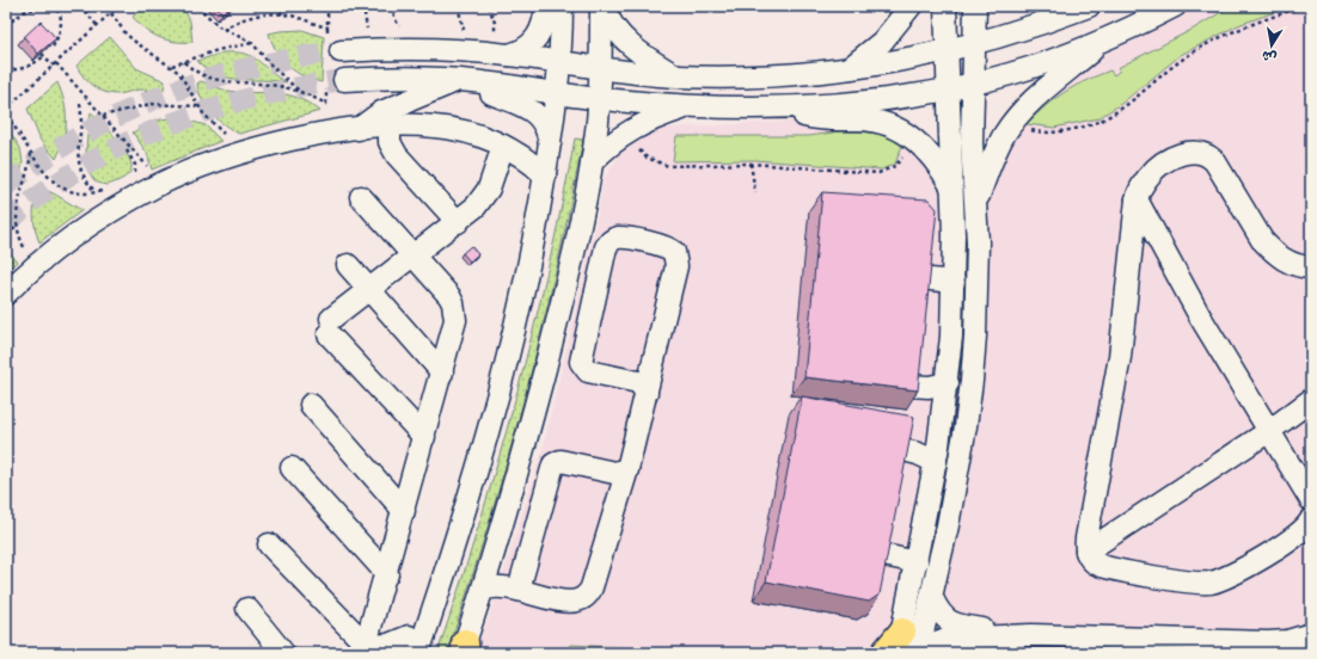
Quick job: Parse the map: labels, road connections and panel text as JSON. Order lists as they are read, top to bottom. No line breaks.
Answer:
{"north":"bottom"}
